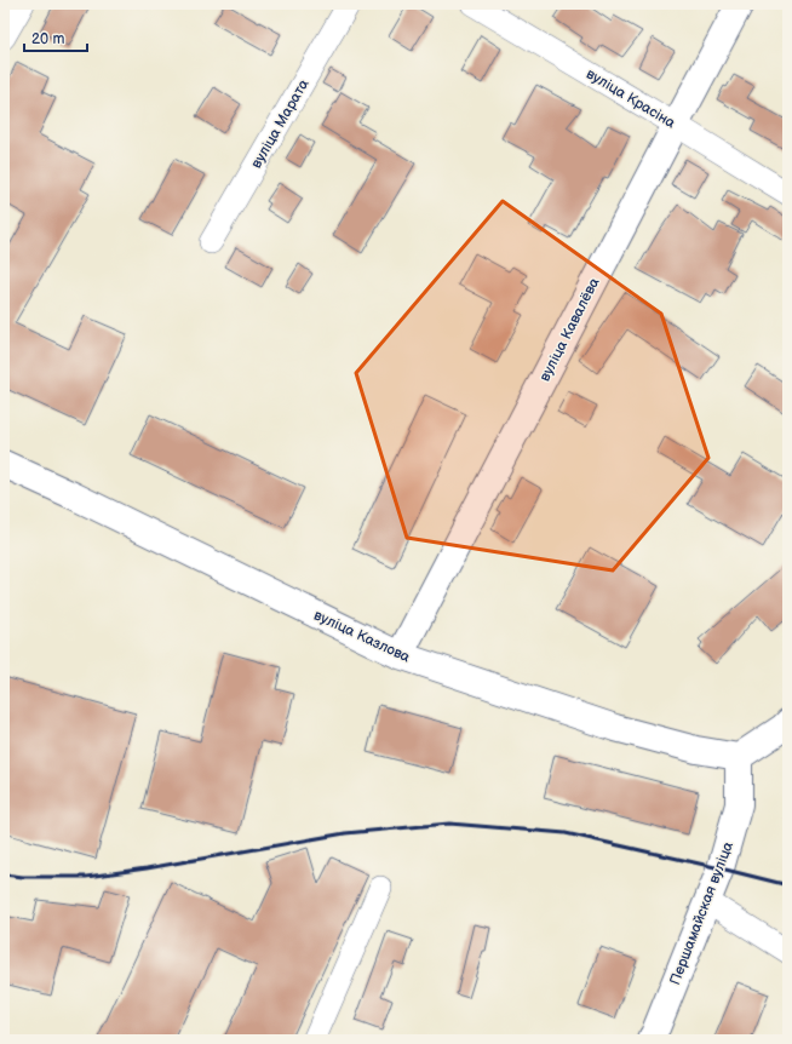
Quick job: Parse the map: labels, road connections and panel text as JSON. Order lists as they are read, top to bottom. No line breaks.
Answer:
{"streets":{"street":["вуліца Красіна","вуліца Марата","вуліца Кавалёва","вуліца Казлова","Першамайская вуліца"]},"crossings":[["вуліца Красіна","вуліца Кавалёва"],["вуліца Кавалёва","вуліца Казлова"],["вуліца Казлова","Першамайская вуліца"]],"scale_bar":"20 m"}
